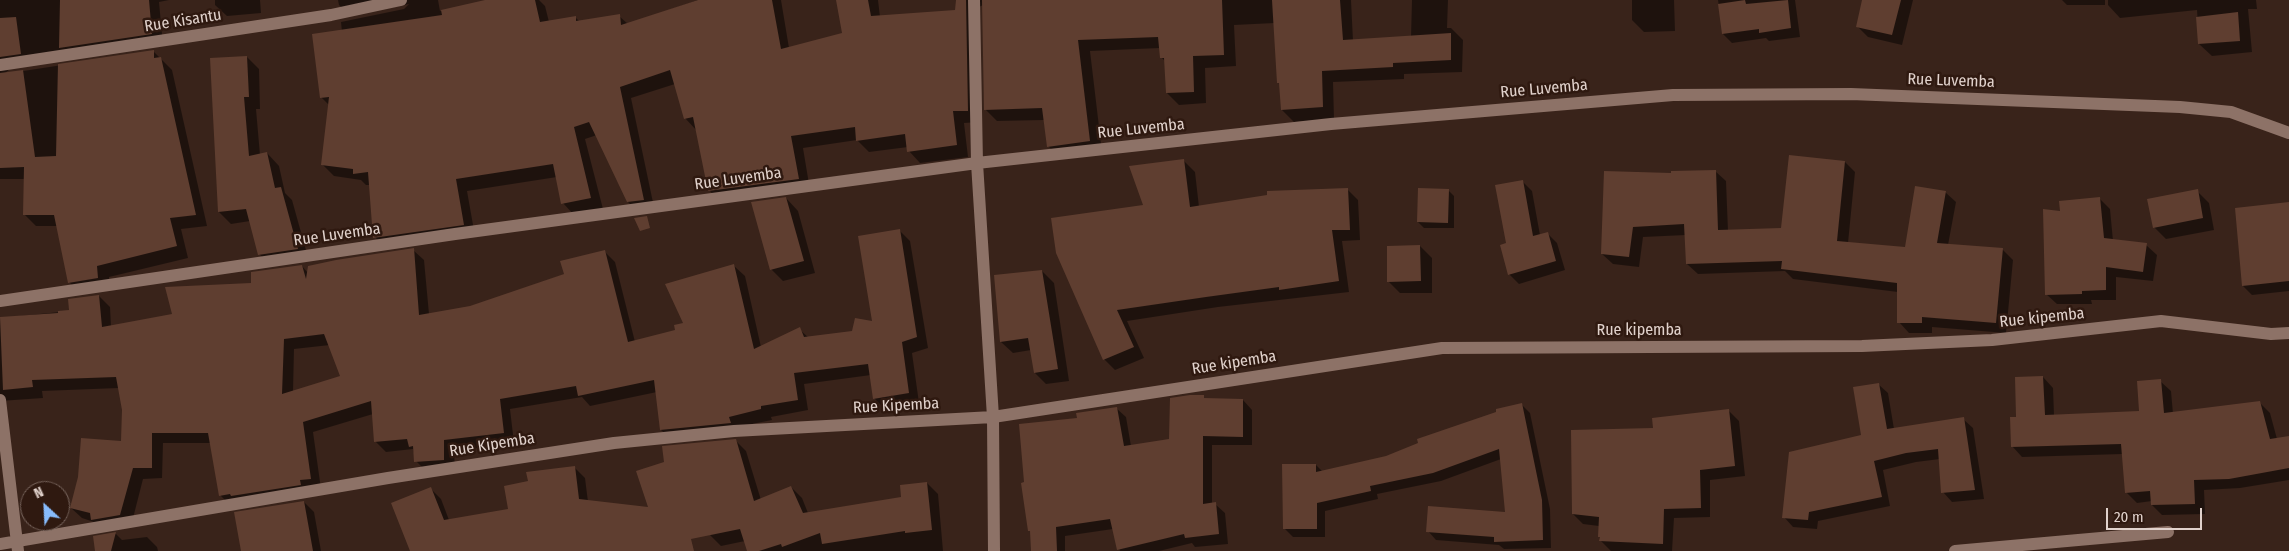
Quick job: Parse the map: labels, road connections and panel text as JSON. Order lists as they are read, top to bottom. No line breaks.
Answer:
{"streets":{"street":["Rue Kisantu","Rue Luvemba","Rue kipemba","Rue Kipemba"]},"crossings":[["Rue kipemba","Rue Kipemba"]],"scale_bar":"20 m","north":"top left"}
